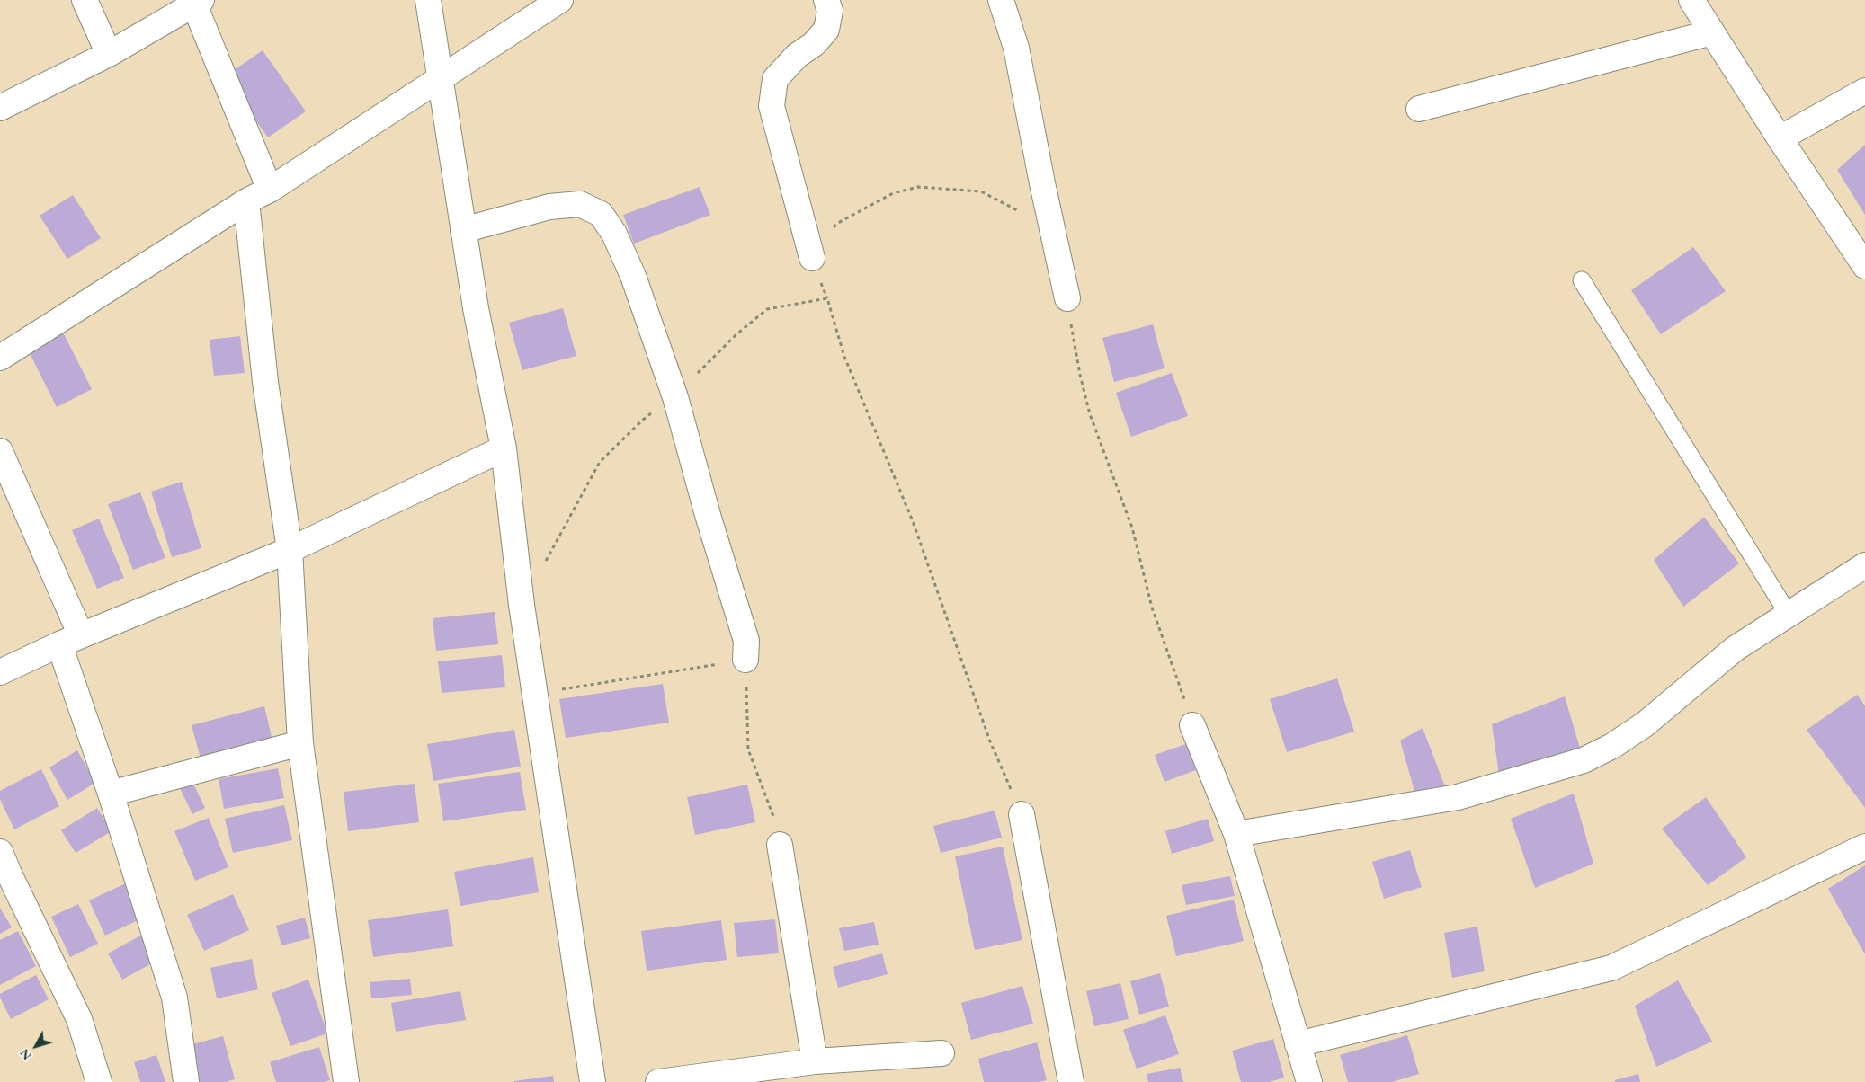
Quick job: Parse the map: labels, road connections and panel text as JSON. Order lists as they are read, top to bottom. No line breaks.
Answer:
{"north":"bottom left"}
